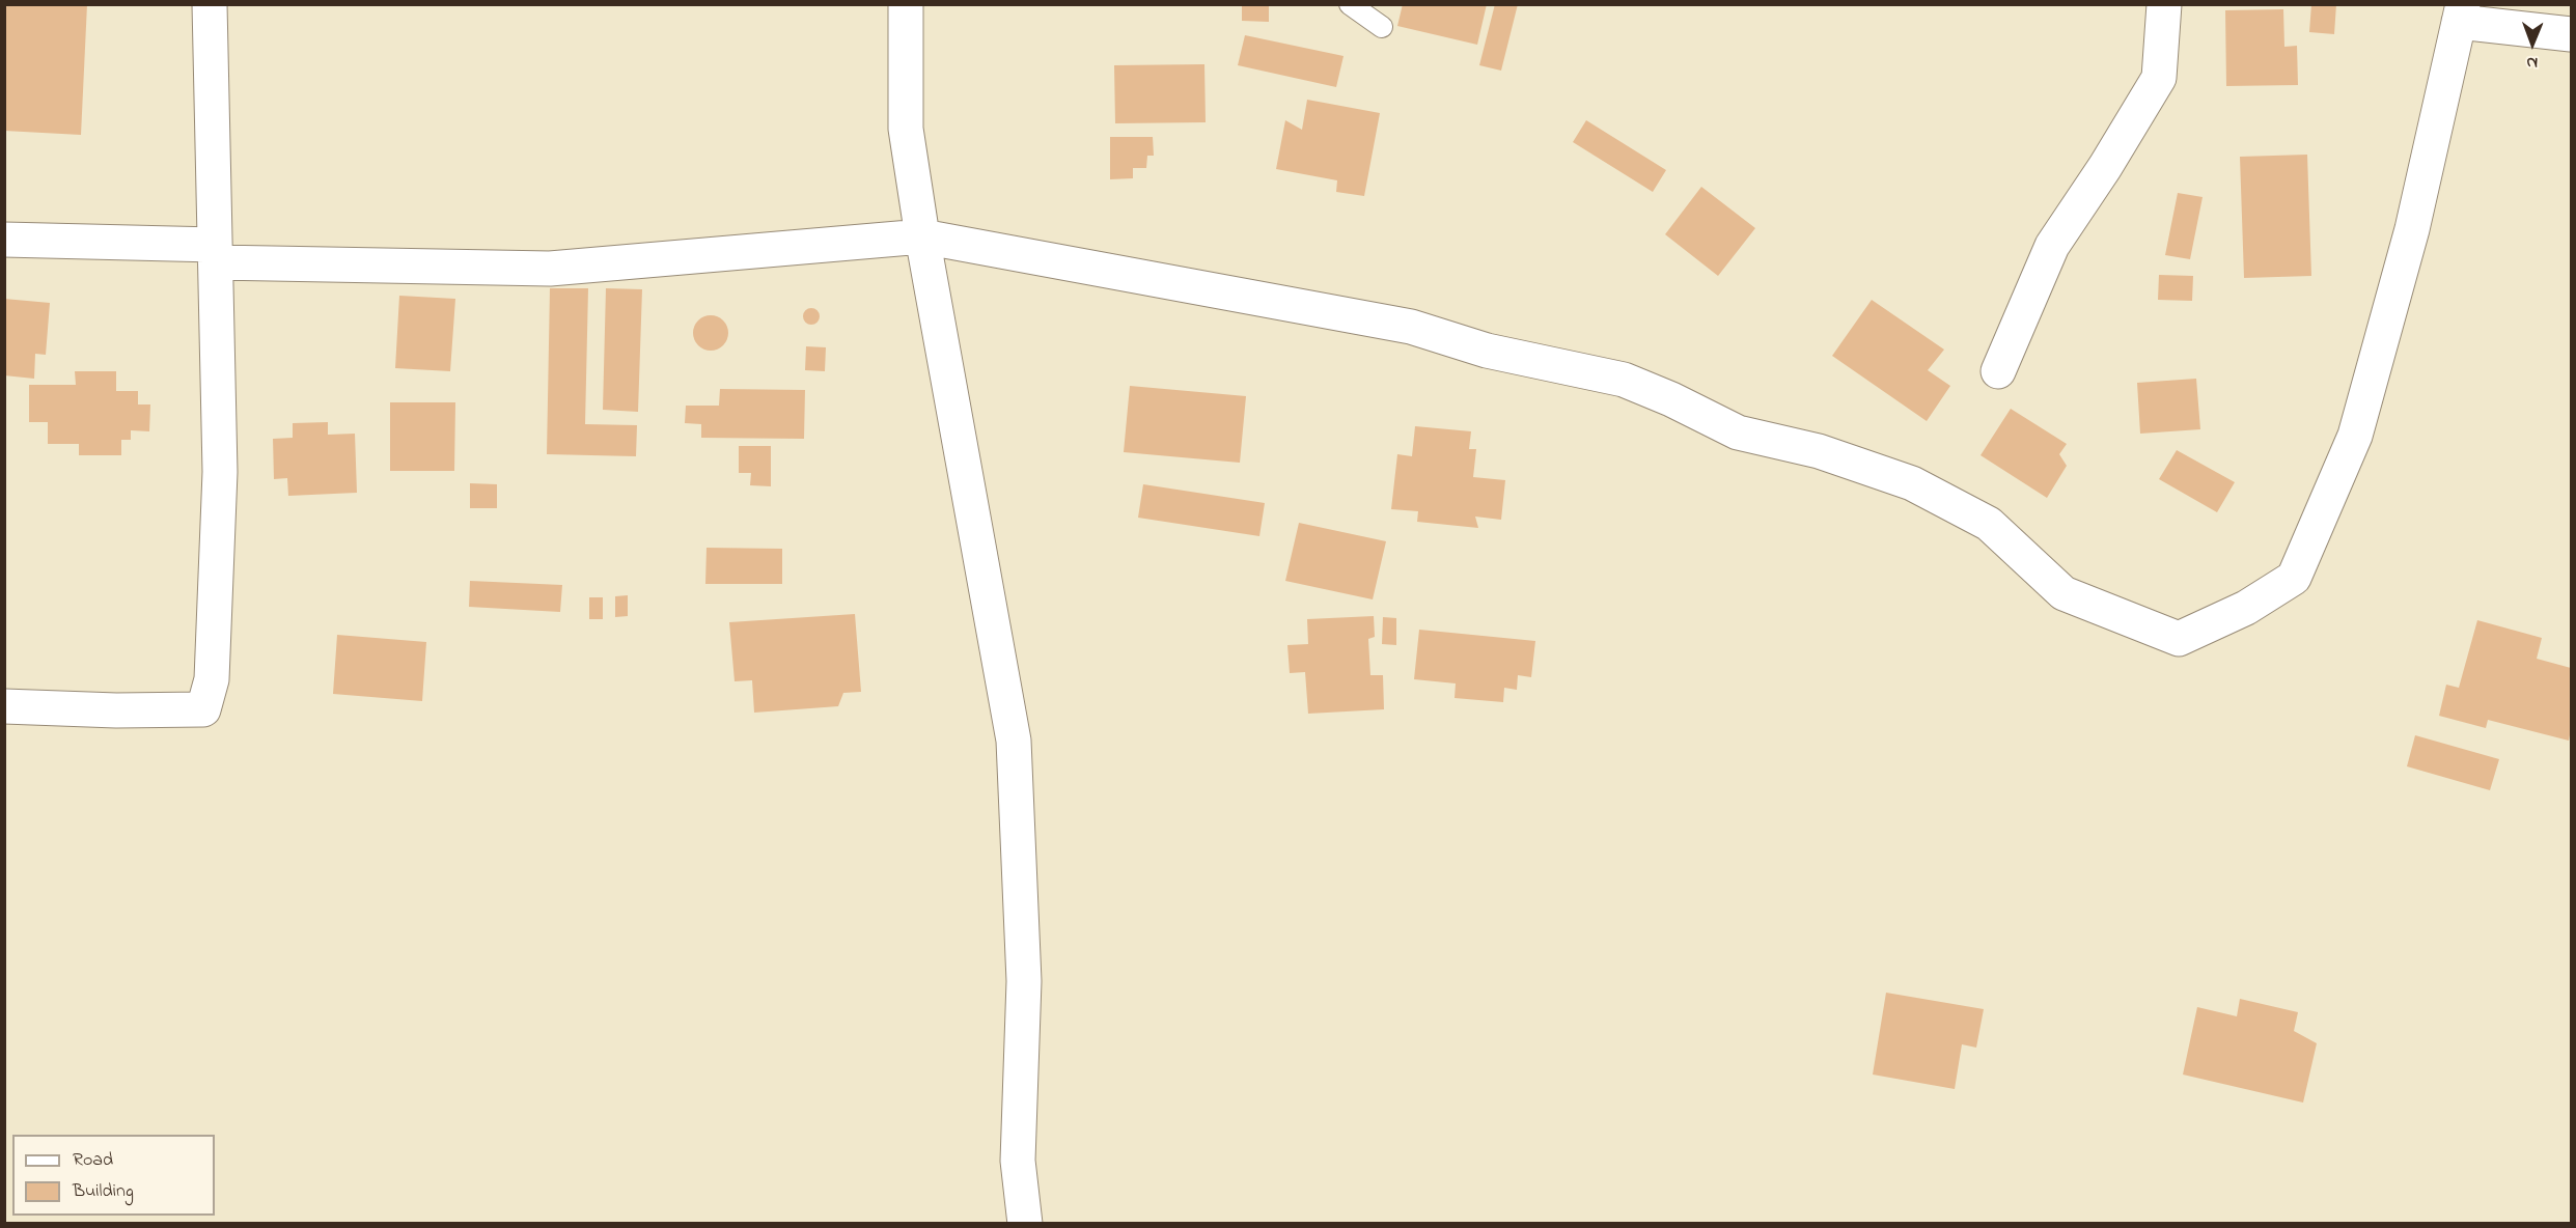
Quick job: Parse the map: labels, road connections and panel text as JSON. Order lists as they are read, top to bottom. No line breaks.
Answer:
{"legend":["Road","Building"],"north":"bottom"}
